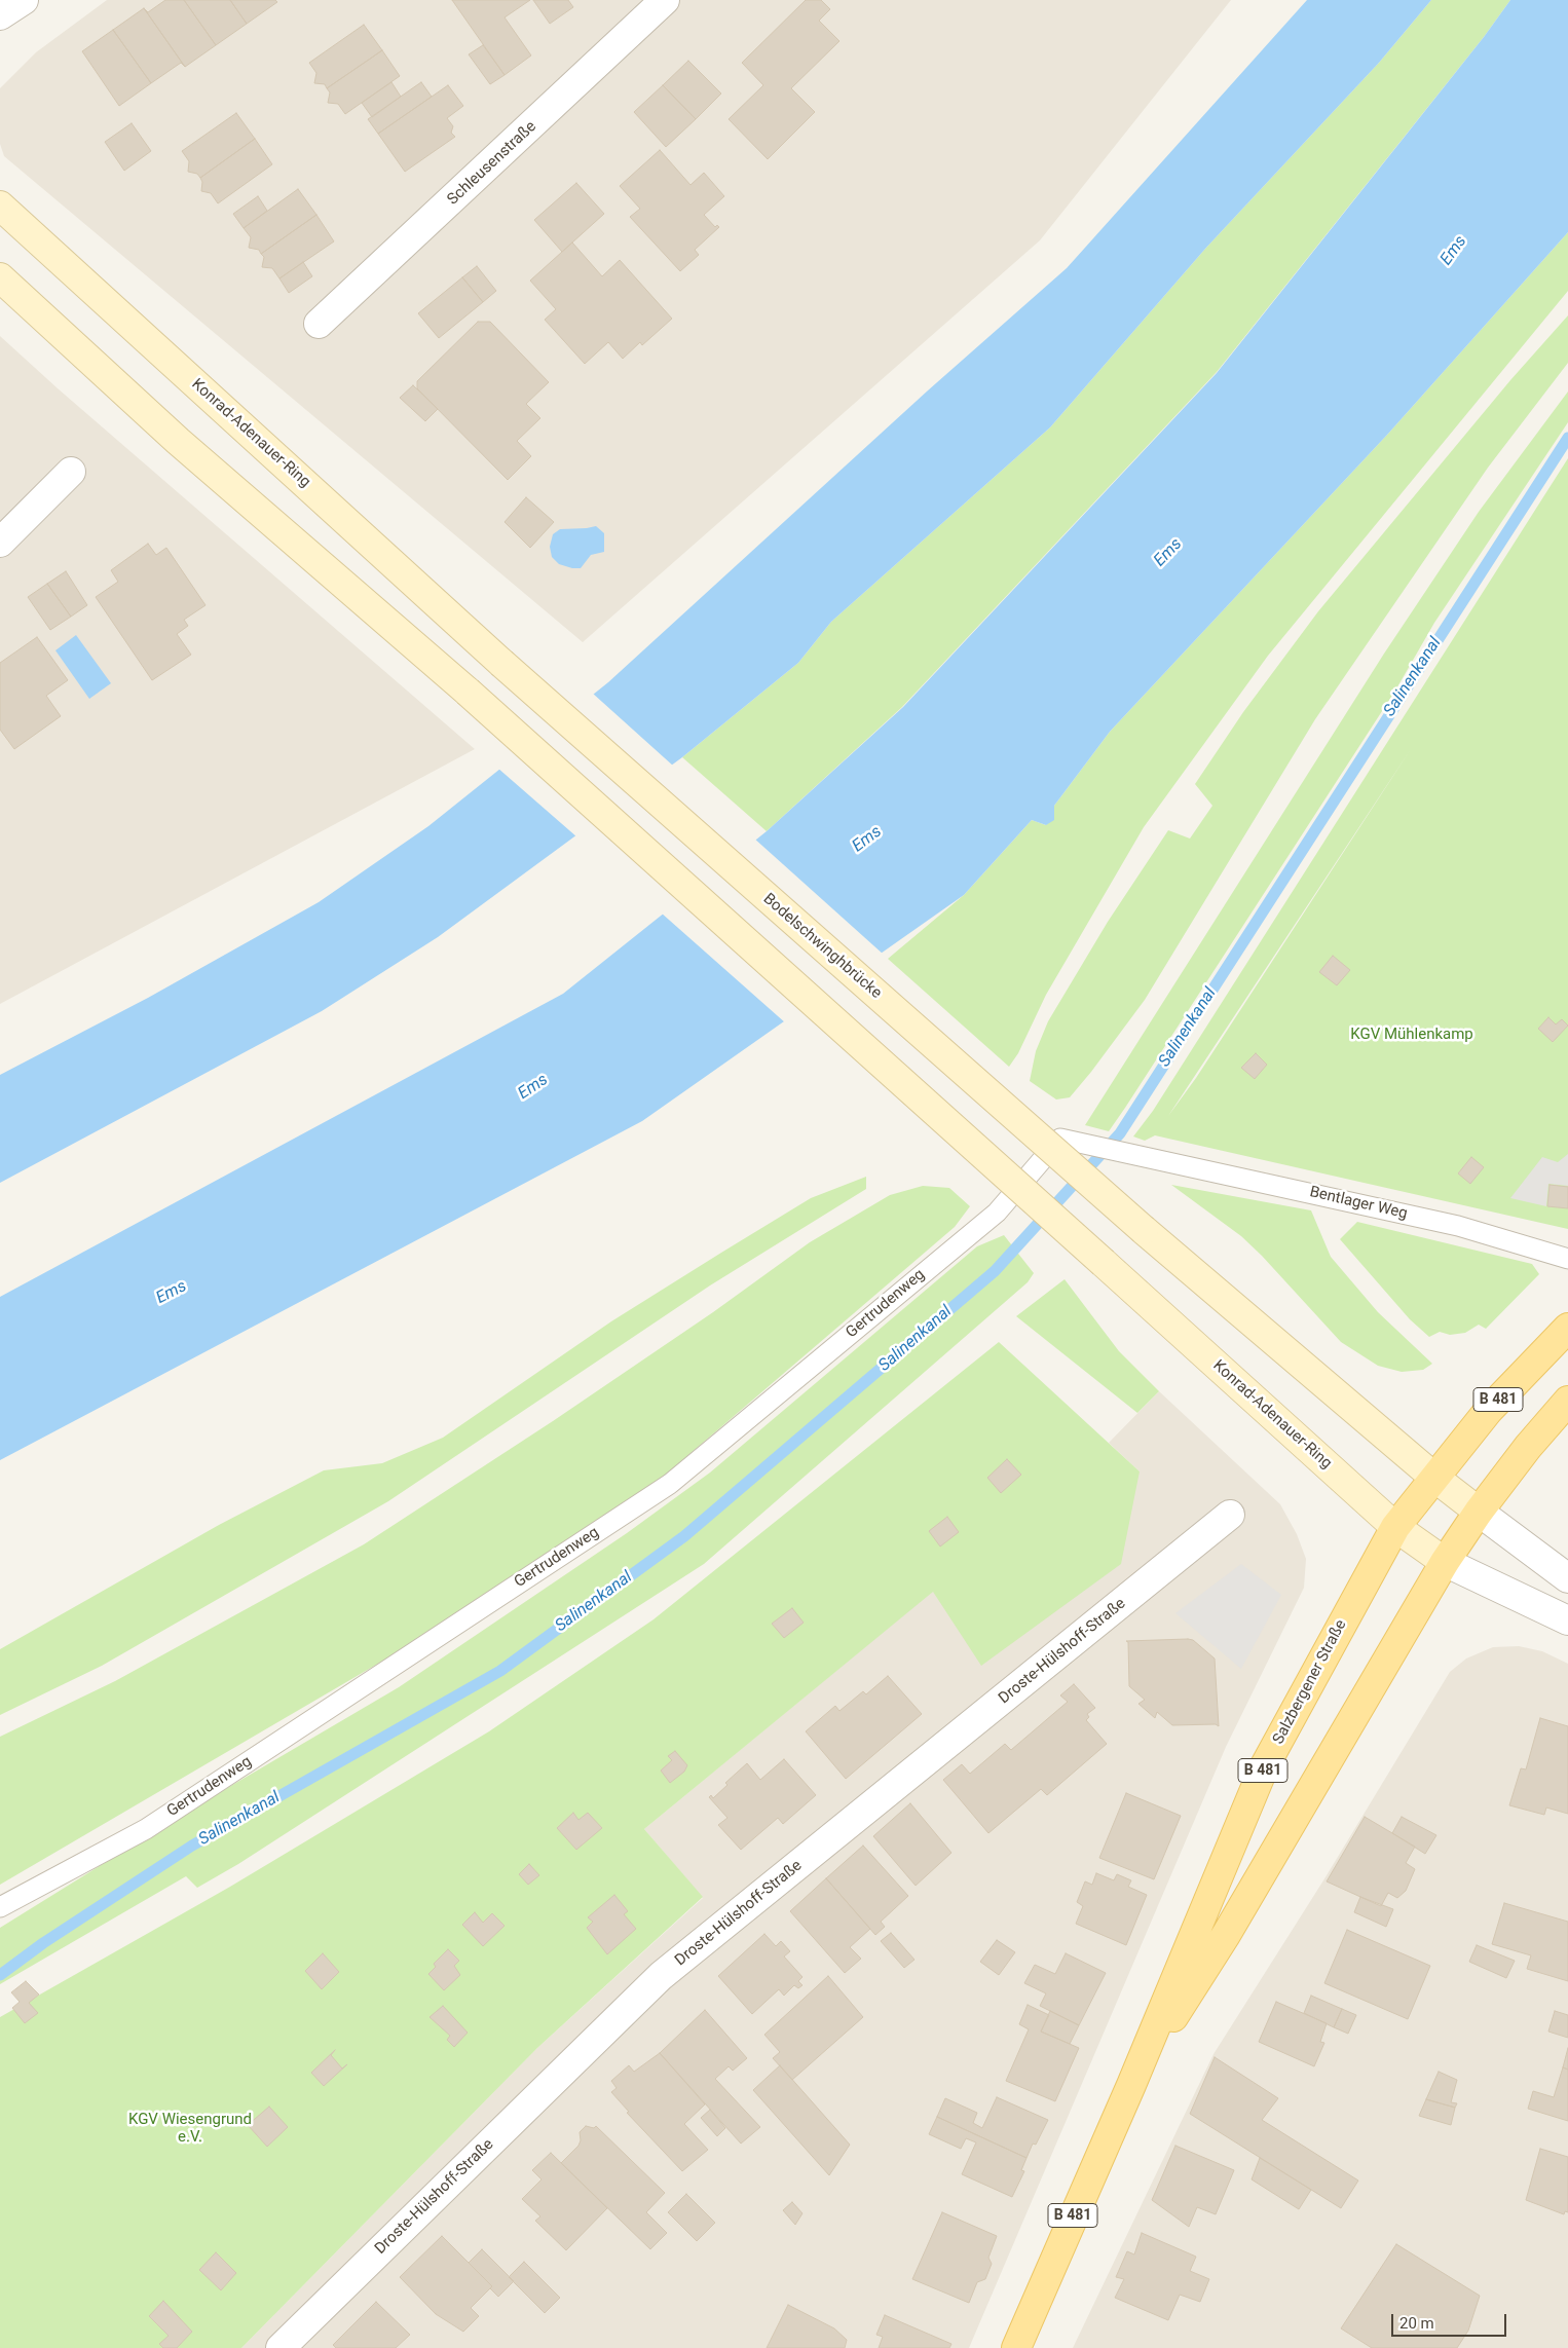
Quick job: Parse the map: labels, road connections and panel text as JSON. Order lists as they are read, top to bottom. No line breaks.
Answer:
{"streets":{"main road":["Konrad-Adenauer-Ring","Bodelschwinghbrücke","B 481","Salzbergener Straße"],"street":["Schleusenstraße","Droste-Hülshoff-Straße"],"lane":["Bentlager Weg","Gertrudenweg"]},"crossings":[["Konrad-Adenauer-Ring","Bodelschwinghbrücke"],["Konrad-Adenauer-Ring","Salzbergener Straße"],["Bodelschwinghbrücke","Salzbergener Straße"],["Bentlager Weg","Gertrudenweg"]],"water":["Ems","Salinenkanal"],"parks":["KGV Mühlenkamp","KGV Wiesengrund e.V."],"scale_bar":"20 m"}
